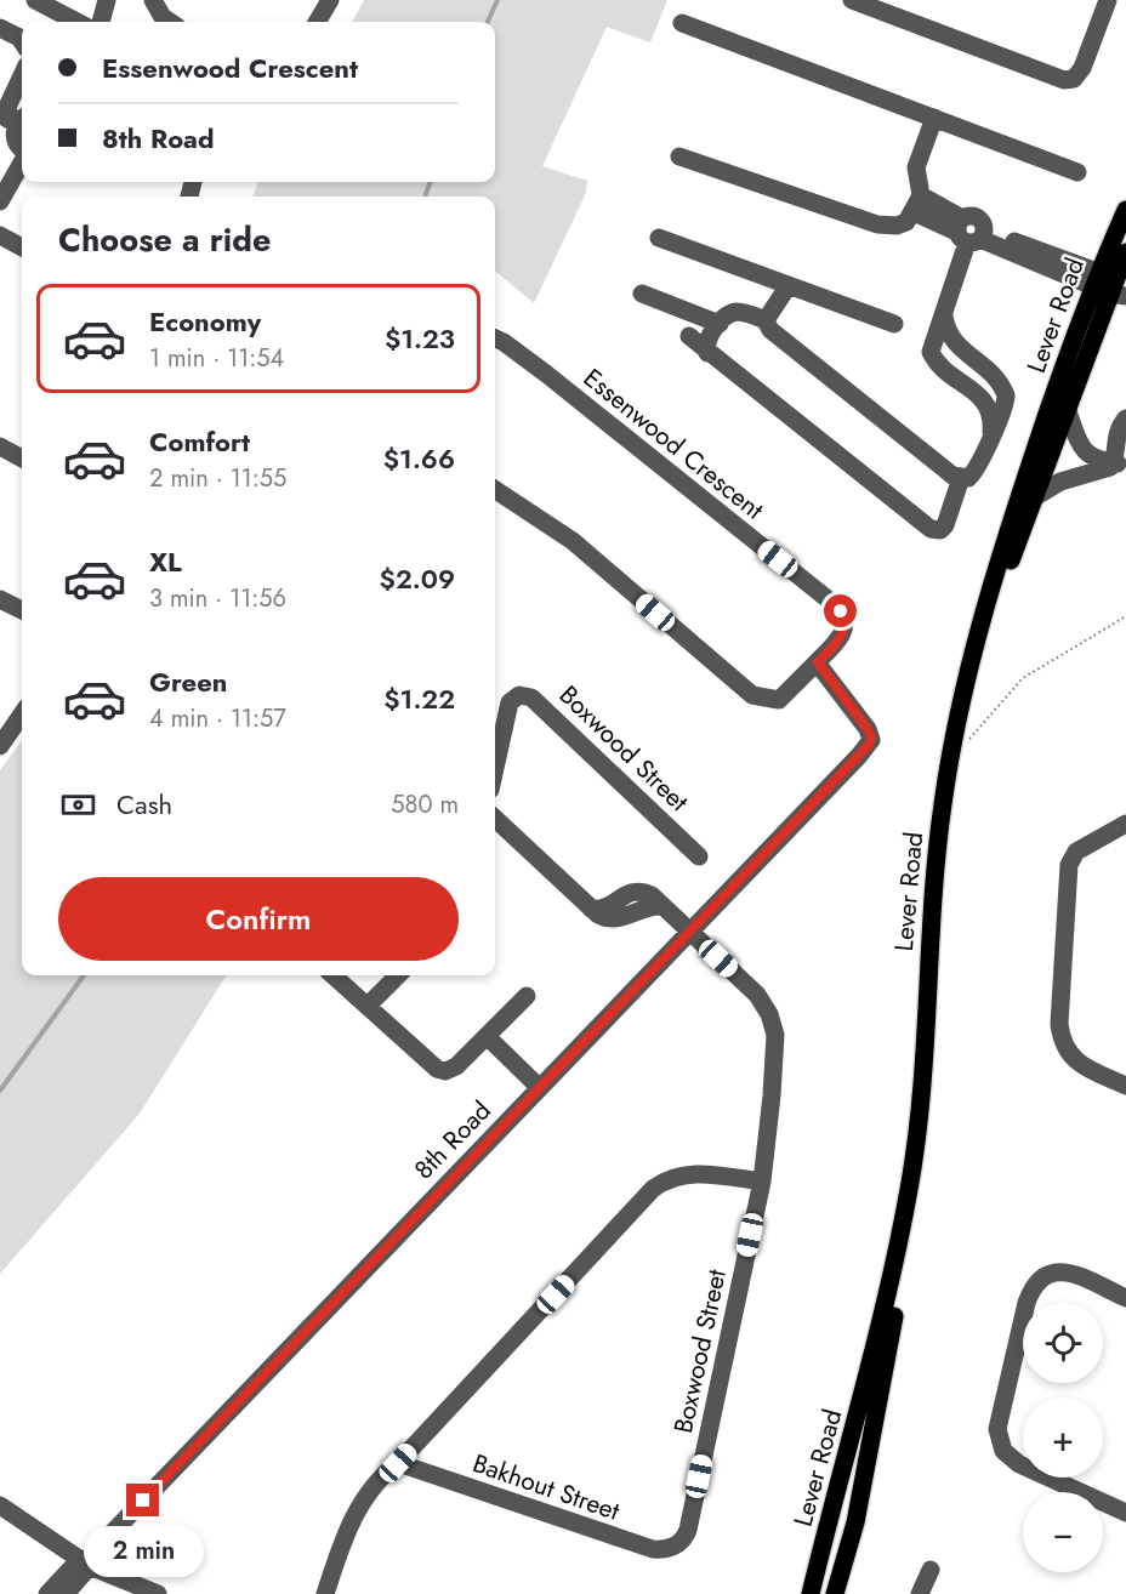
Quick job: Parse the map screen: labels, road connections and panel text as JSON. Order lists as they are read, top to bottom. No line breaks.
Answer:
{"streets":{"main road":["Lever Road"],"street":["Essenwood Crescent","Boxwood Street","8th Road","Bakhout Street"]},"crossings":[["Essenwood Crescent","8th Road"],["Boxwood Street","8th Road"],["Boxwood Street","Bakhout Street"]],"page":{"banner":["Essenwood Crescent","8th Road"],"heading":"Choose a ride","list":[{"name":"Economy","note":"1 min · 11:54","value":"$1.23"},{"name":"Comfort","note":"2 min · 11:55","value":"$1.66"},{"name":"XL","note":"3 min · 11:56","value":"$2.09"},{"name":"Green","note":"4 min · 11:57","value":"$1.22"}],"pay":["Cash","580 m"],"buttons":"Confirm","map_buttons":["+","−"],"bubble":"2 min"}}
